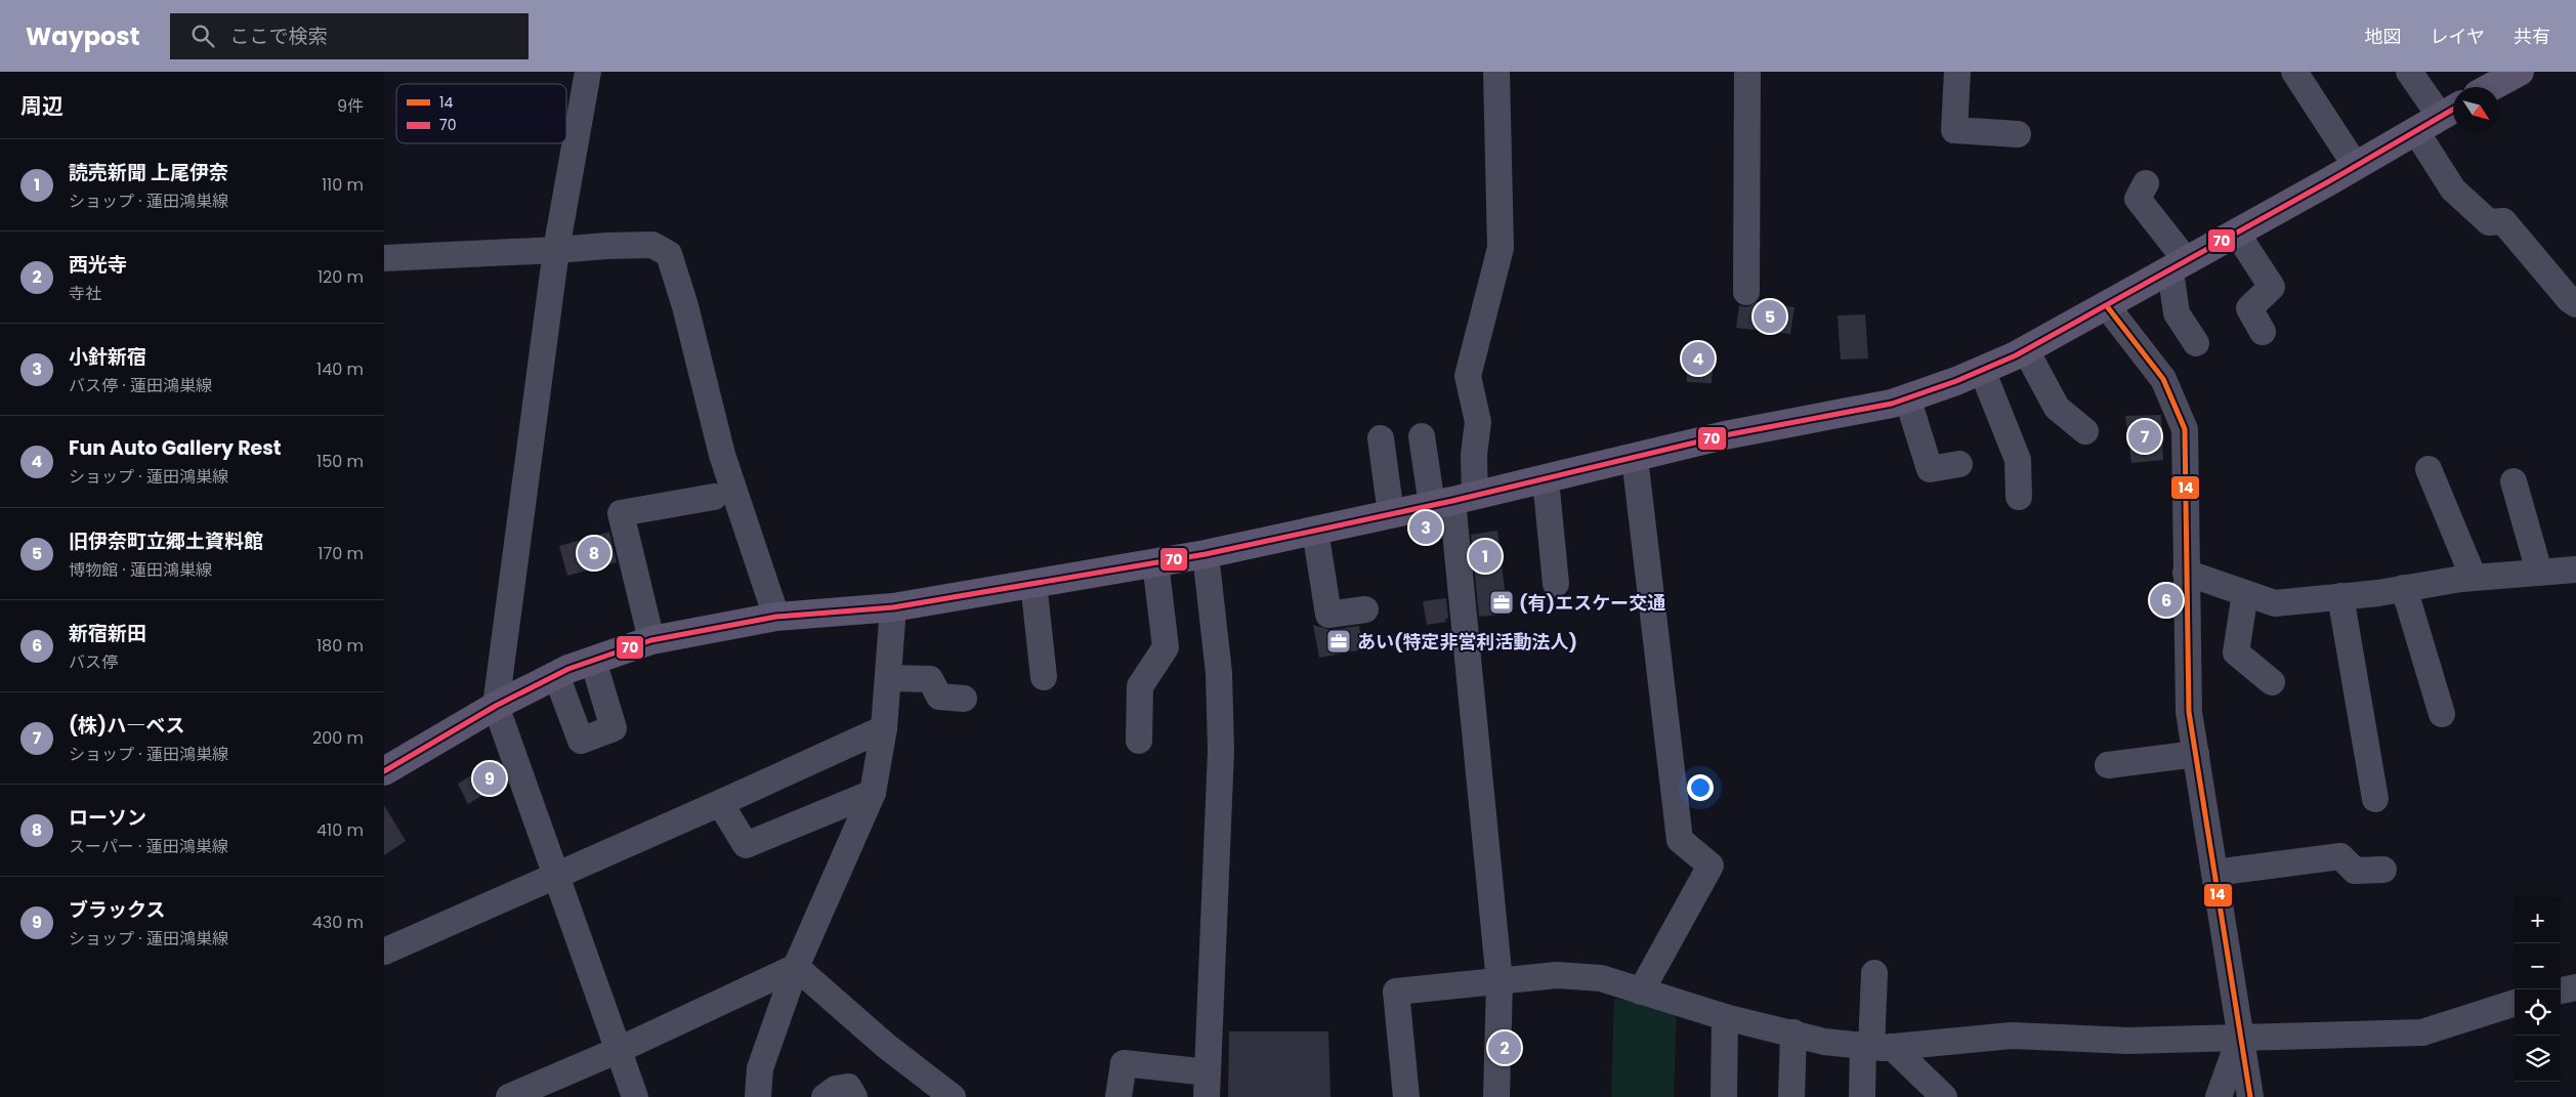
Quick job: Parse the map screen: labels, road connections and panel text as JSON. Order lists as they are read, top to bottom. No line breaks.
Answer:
{"places":{"office":["(有)エスケー交通","あい(特定非営利活動法人)"]},"lines":["transit line 70","transit line 14"],"legend":["14","70"],"north":"bottom right","page":{"header":"Waypost","search":"ここで検索","nav":["地図","レイヤ","共有"],"heading":["周辺","9件"],"list":[{"mark":"1","name":"読売新聞 上尾伊奈","note":"ショップ · 蓮田鴻巣線","value":"110 m"},{"mark":"2","name":"西光寺","note":"寺社","value":"120 m"},{"mark":"3","name":"小針新宿","note":"バス停 · 蓮田鴻巣線","value":"140 m"},{"mark":"4","name":"Fun Auto Gallery Rest","note":"ショップ · 蓮田鴻巣線","value":"150 m"},{"mark":"5","name":"旧伊奈町立郷土資料館","note":"博物館 · 蓮田鴻巣線","value":"170 m"},{"mark":"6","name":"新宿新田","note":"バス停","value":"180 m"},{"mark":"7","name":"(株)ハ―ベス","note":"ショップ · 蓮田鴻巣線","value":"200 m"},{"mark":"8","name":"ローソン","note":"スーパー · 蓮田鴻巣線","value":"410 m"},{"mark":"9","name":"ブラックス","note":"ショップ · 蓮田鴻巣線","value":"430 m"}],"pins":["5","4","7","3","8","1","6","9","2"],"map_buttons":["+","−"]}}
